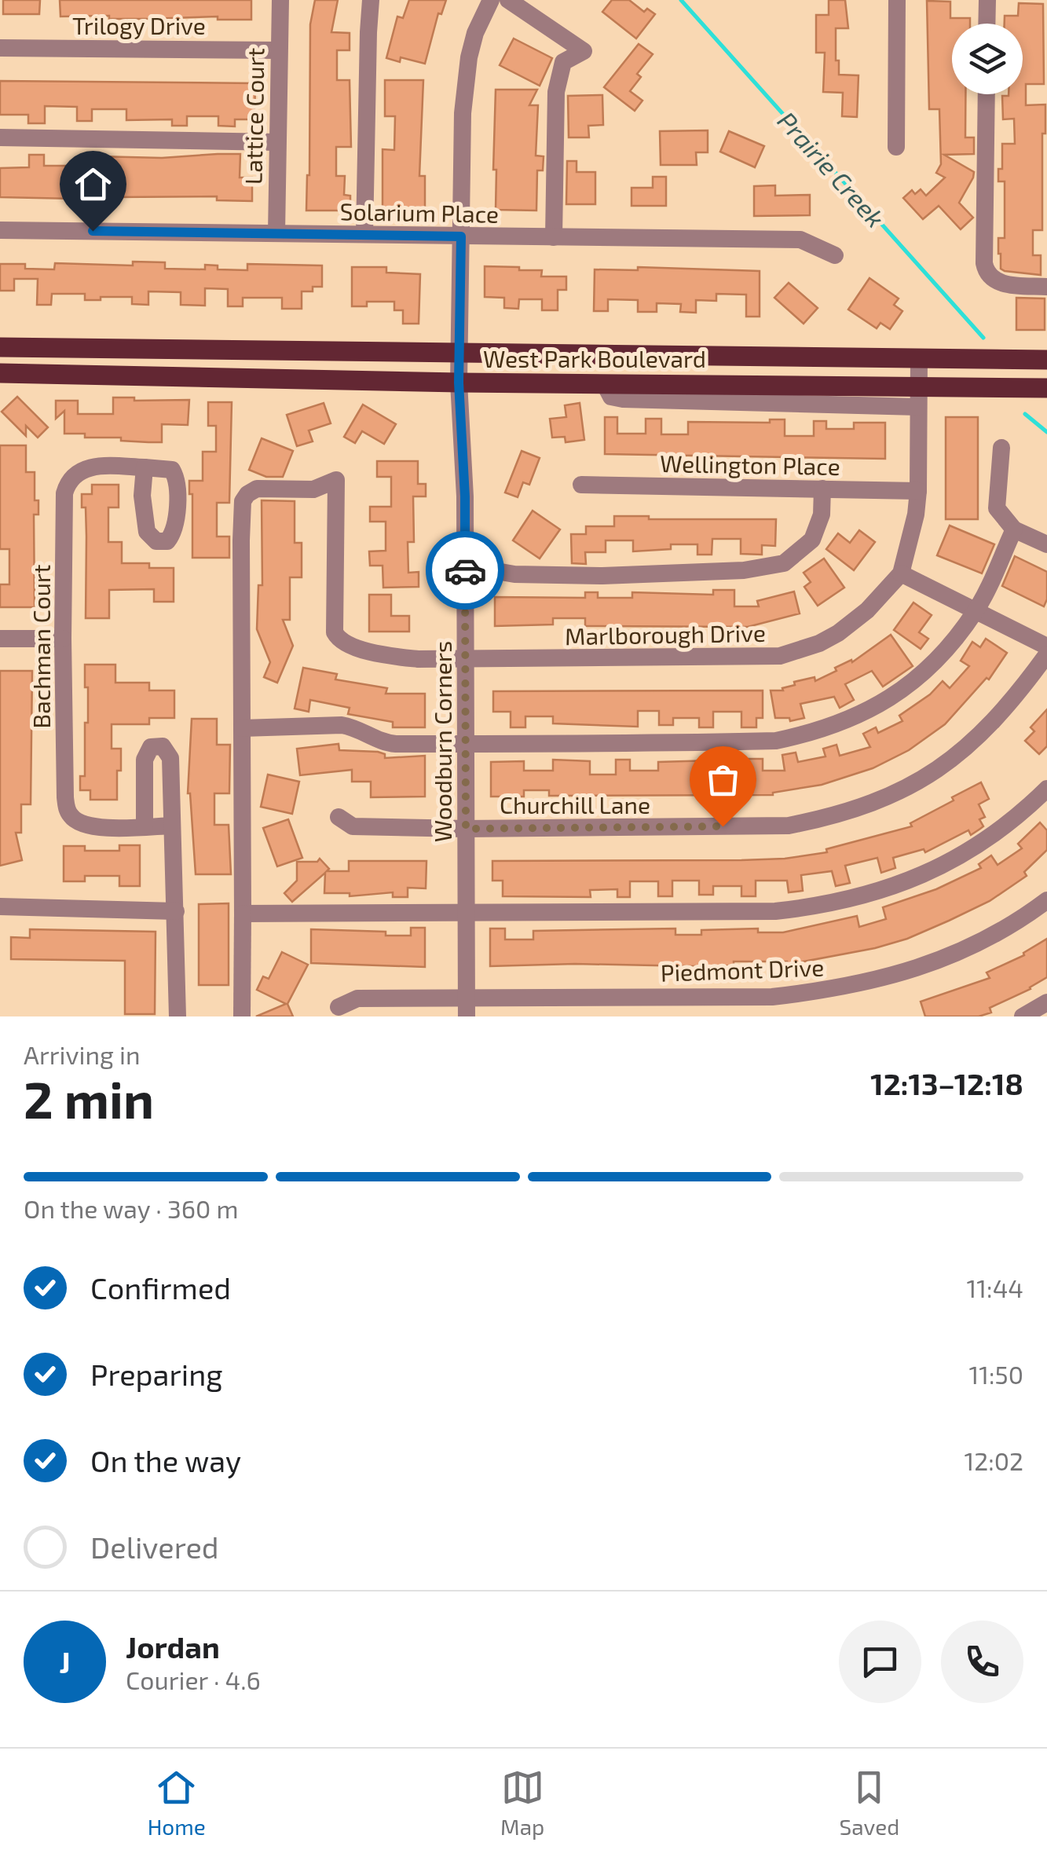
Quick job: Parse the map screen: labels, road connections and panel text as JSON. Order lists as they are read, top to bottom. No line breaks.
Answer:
{"streets":{"main road":["West Park Boulevard"],"street":["Trilogy Drive","Lattice Court","Solarium Place","Wellington Place","Marlborough Drive","Bachman Court","Woodburn Corners","Churchill Lane","Piedmont Drive"]},"crossings":[["Trilogy Drive","Lattice Court"],["Lattice Court","Solarium Place"],["Solarium Place","Woodburn Corners"],["West Park Boulevard","Marlborough Drive"],["West Park Boulevard","Woodburn Corners"],["Wellington Place","Marlborough Drive"],["Marlborough Drive","Woodburn Corners"],["Woodburn Corners","Churchill Lane"],["Woodburn Corners","Piedmont Drive"]],"water":["Prairie Creek"],"page":{"heading":["2 min","Arriving in","12:13–12:18"],"panel":["Jordan","Courier · 4.6"],"bar":"On the way · 360 m","list":[["Confirmed","11:44"],["Preparing","11:50"],["On the way","12:02"],"Delivered"],"round":"J","tabs":["Home","Map","Saved"]}}
